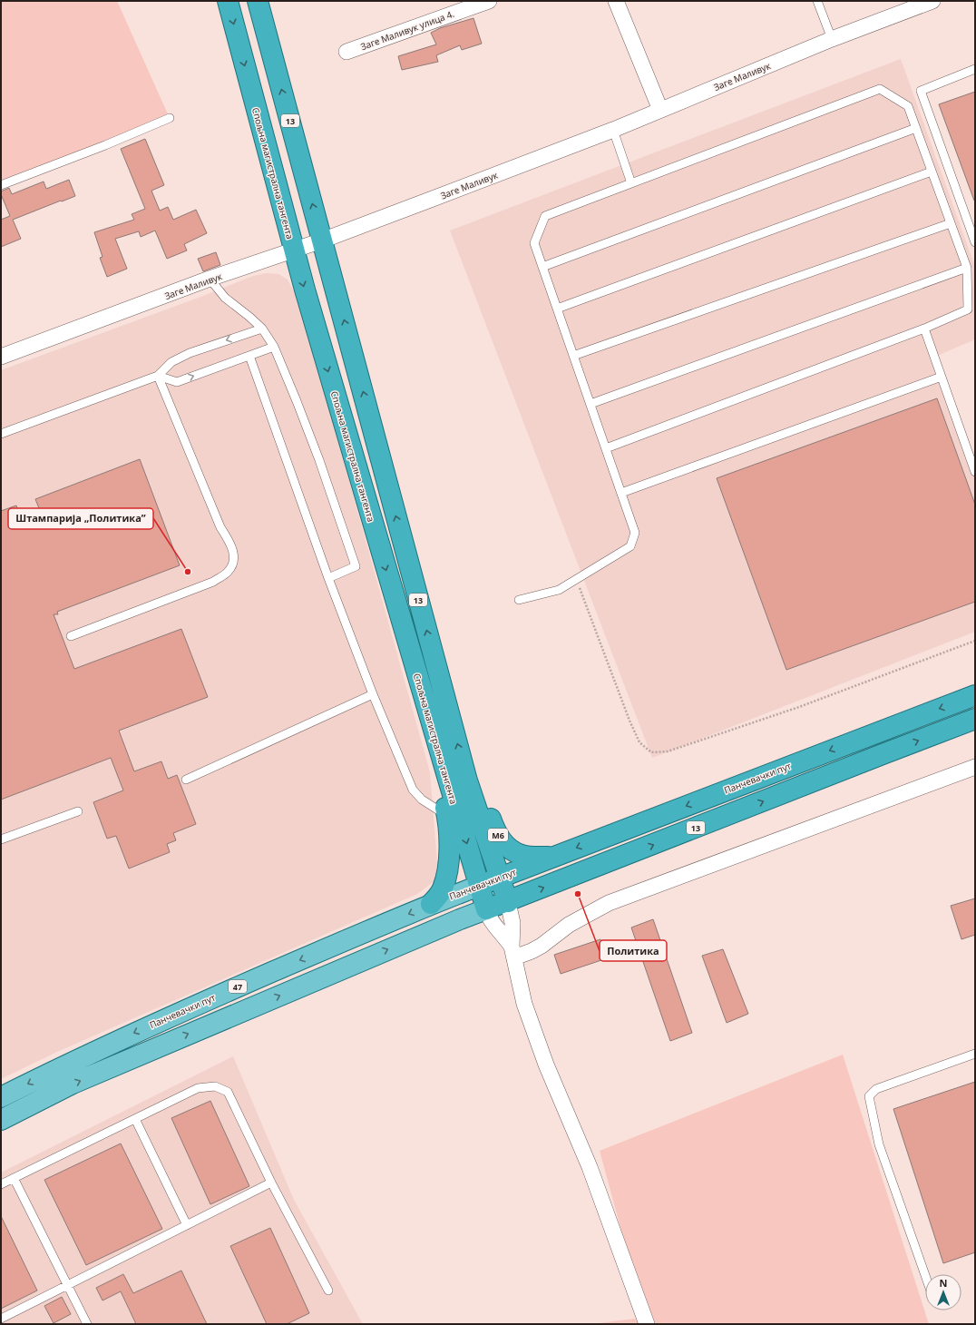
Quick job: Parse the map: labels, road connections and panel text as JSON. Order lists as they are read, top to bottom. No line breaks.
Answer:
{"streets":{"highway":["13","Спољна магистрална тангента","Панчевачки пут","M6"],"main road":["47"],"street":["Заге Маливук улица 4.","Заге Маливук"]},"crossings":[["Заге Маливук","13"],["Заге Маливук","Спољна магистрална тангента"],["13","Спољна магистрална тангента"],["13","Панчевачки пут"],["13","M6"],["Спољна магистрална тангента","Панчевачки пут"],["Панчевачки пут","M6"]],"places":["Штампарија „Политика”","Политика"],"north":"top"}
